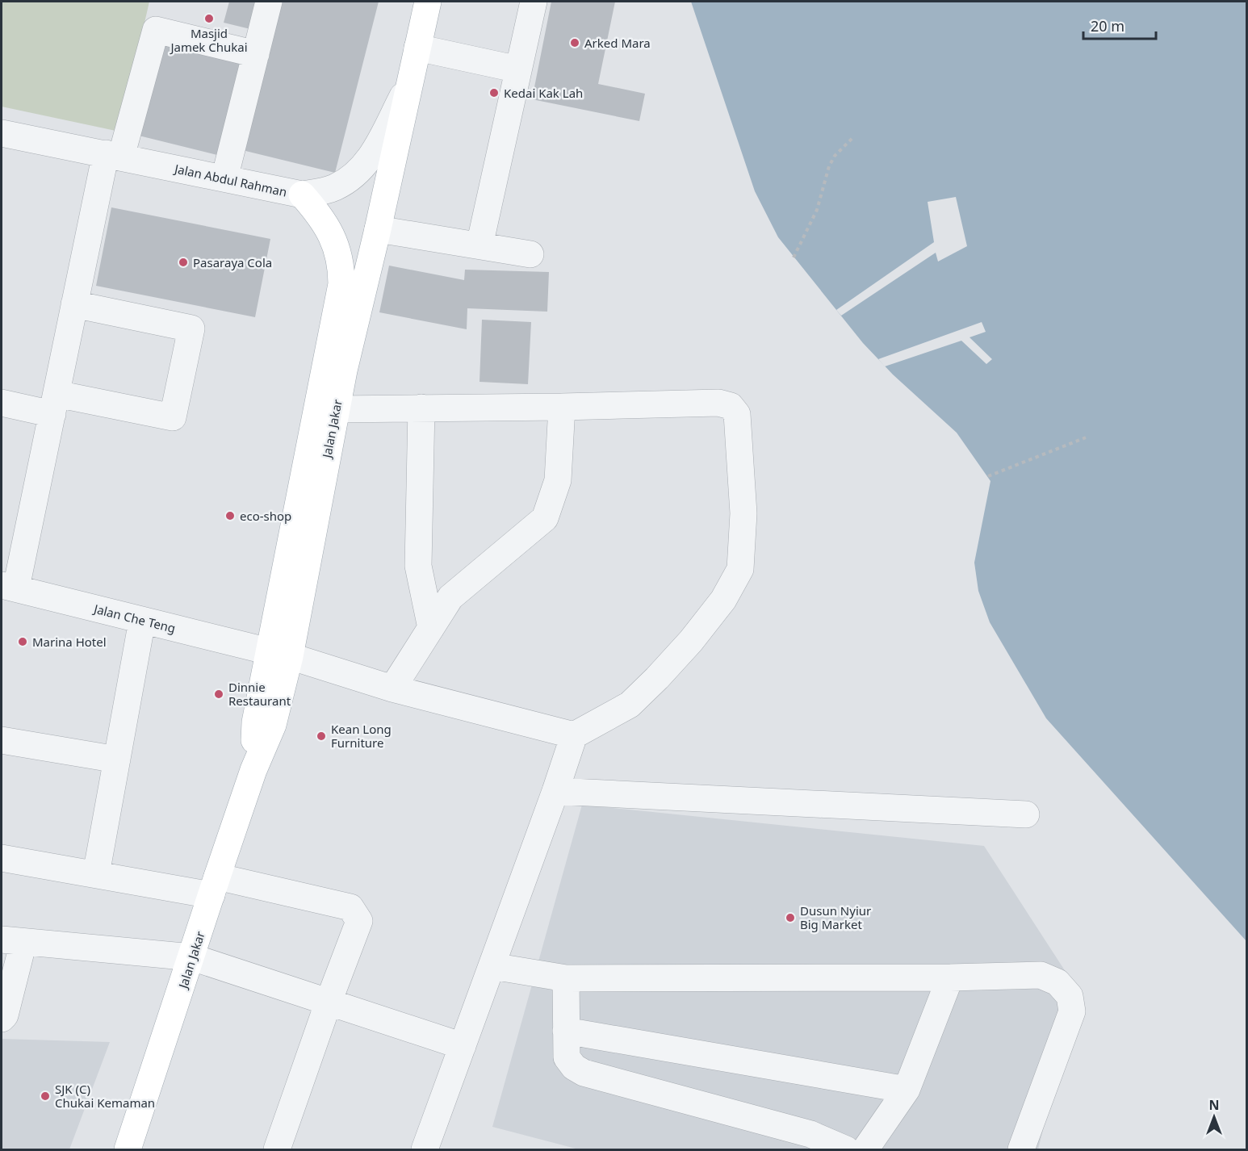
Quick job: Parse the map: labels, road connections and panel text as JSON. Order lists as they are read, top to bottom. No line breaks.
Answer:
{"streets":{"main road":["Jalan Jakar"],"street":["Jalan Abdul Rahman","Jalan Che Teng"]},"crossings":[["Jalan Abdul Rahman","Jalan Jakar"],["Jalan Jakar","Jalan Che Teng"]],"places":["Masjid Jamek Chukai","Arked Mara","Kedai Kak Lah","Pasaraya Cola","eco-shop","Marina Hotel","Dinnie Restaurant","Kean Long Furniture","Dusun Nyiur Big Market","SJK (C) Chukai Kemaman"],"scale_bar":"20 m","north":"top"}
